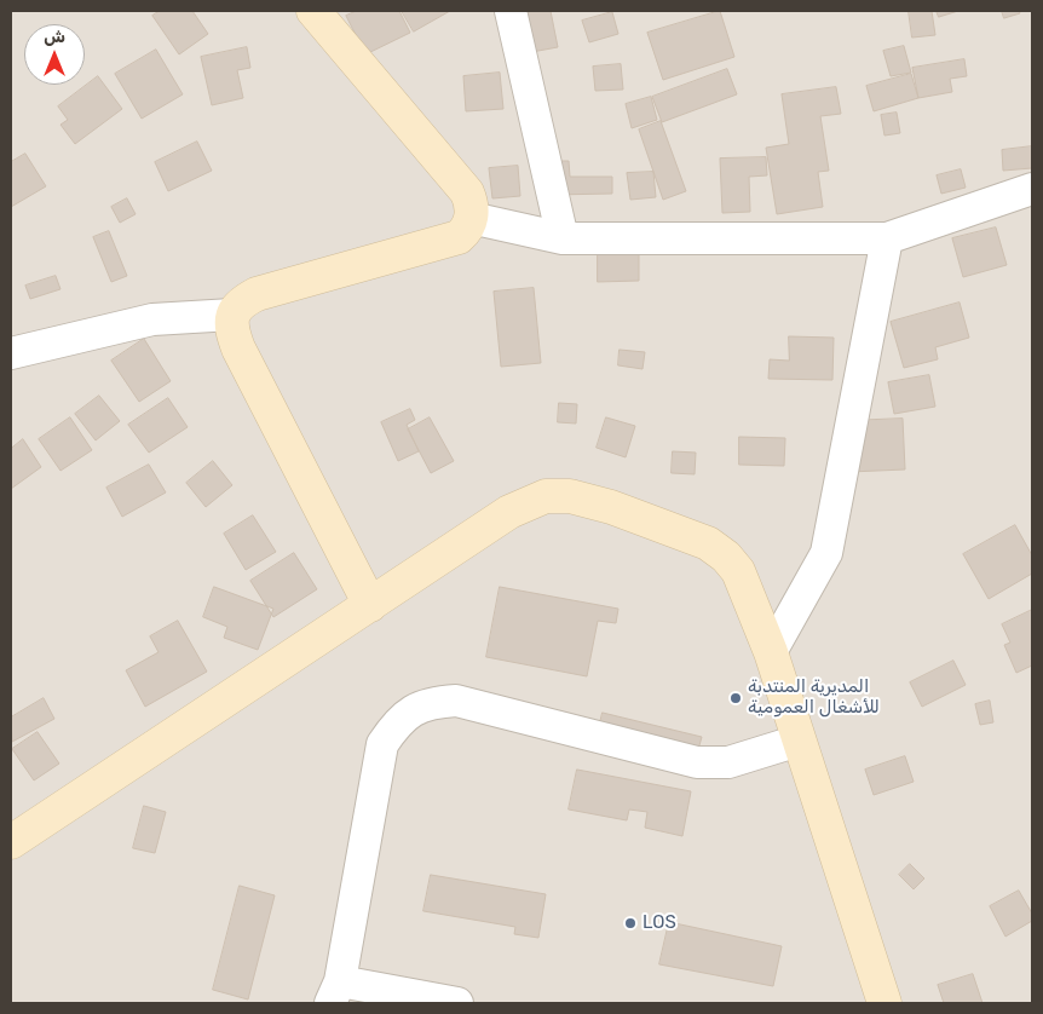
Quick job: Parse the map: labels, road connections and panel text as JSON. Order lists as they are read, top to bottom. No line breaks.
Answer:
{"places":["المديرية المنتدبة للأشغال العمومية","LOS"],"north":"top"}
